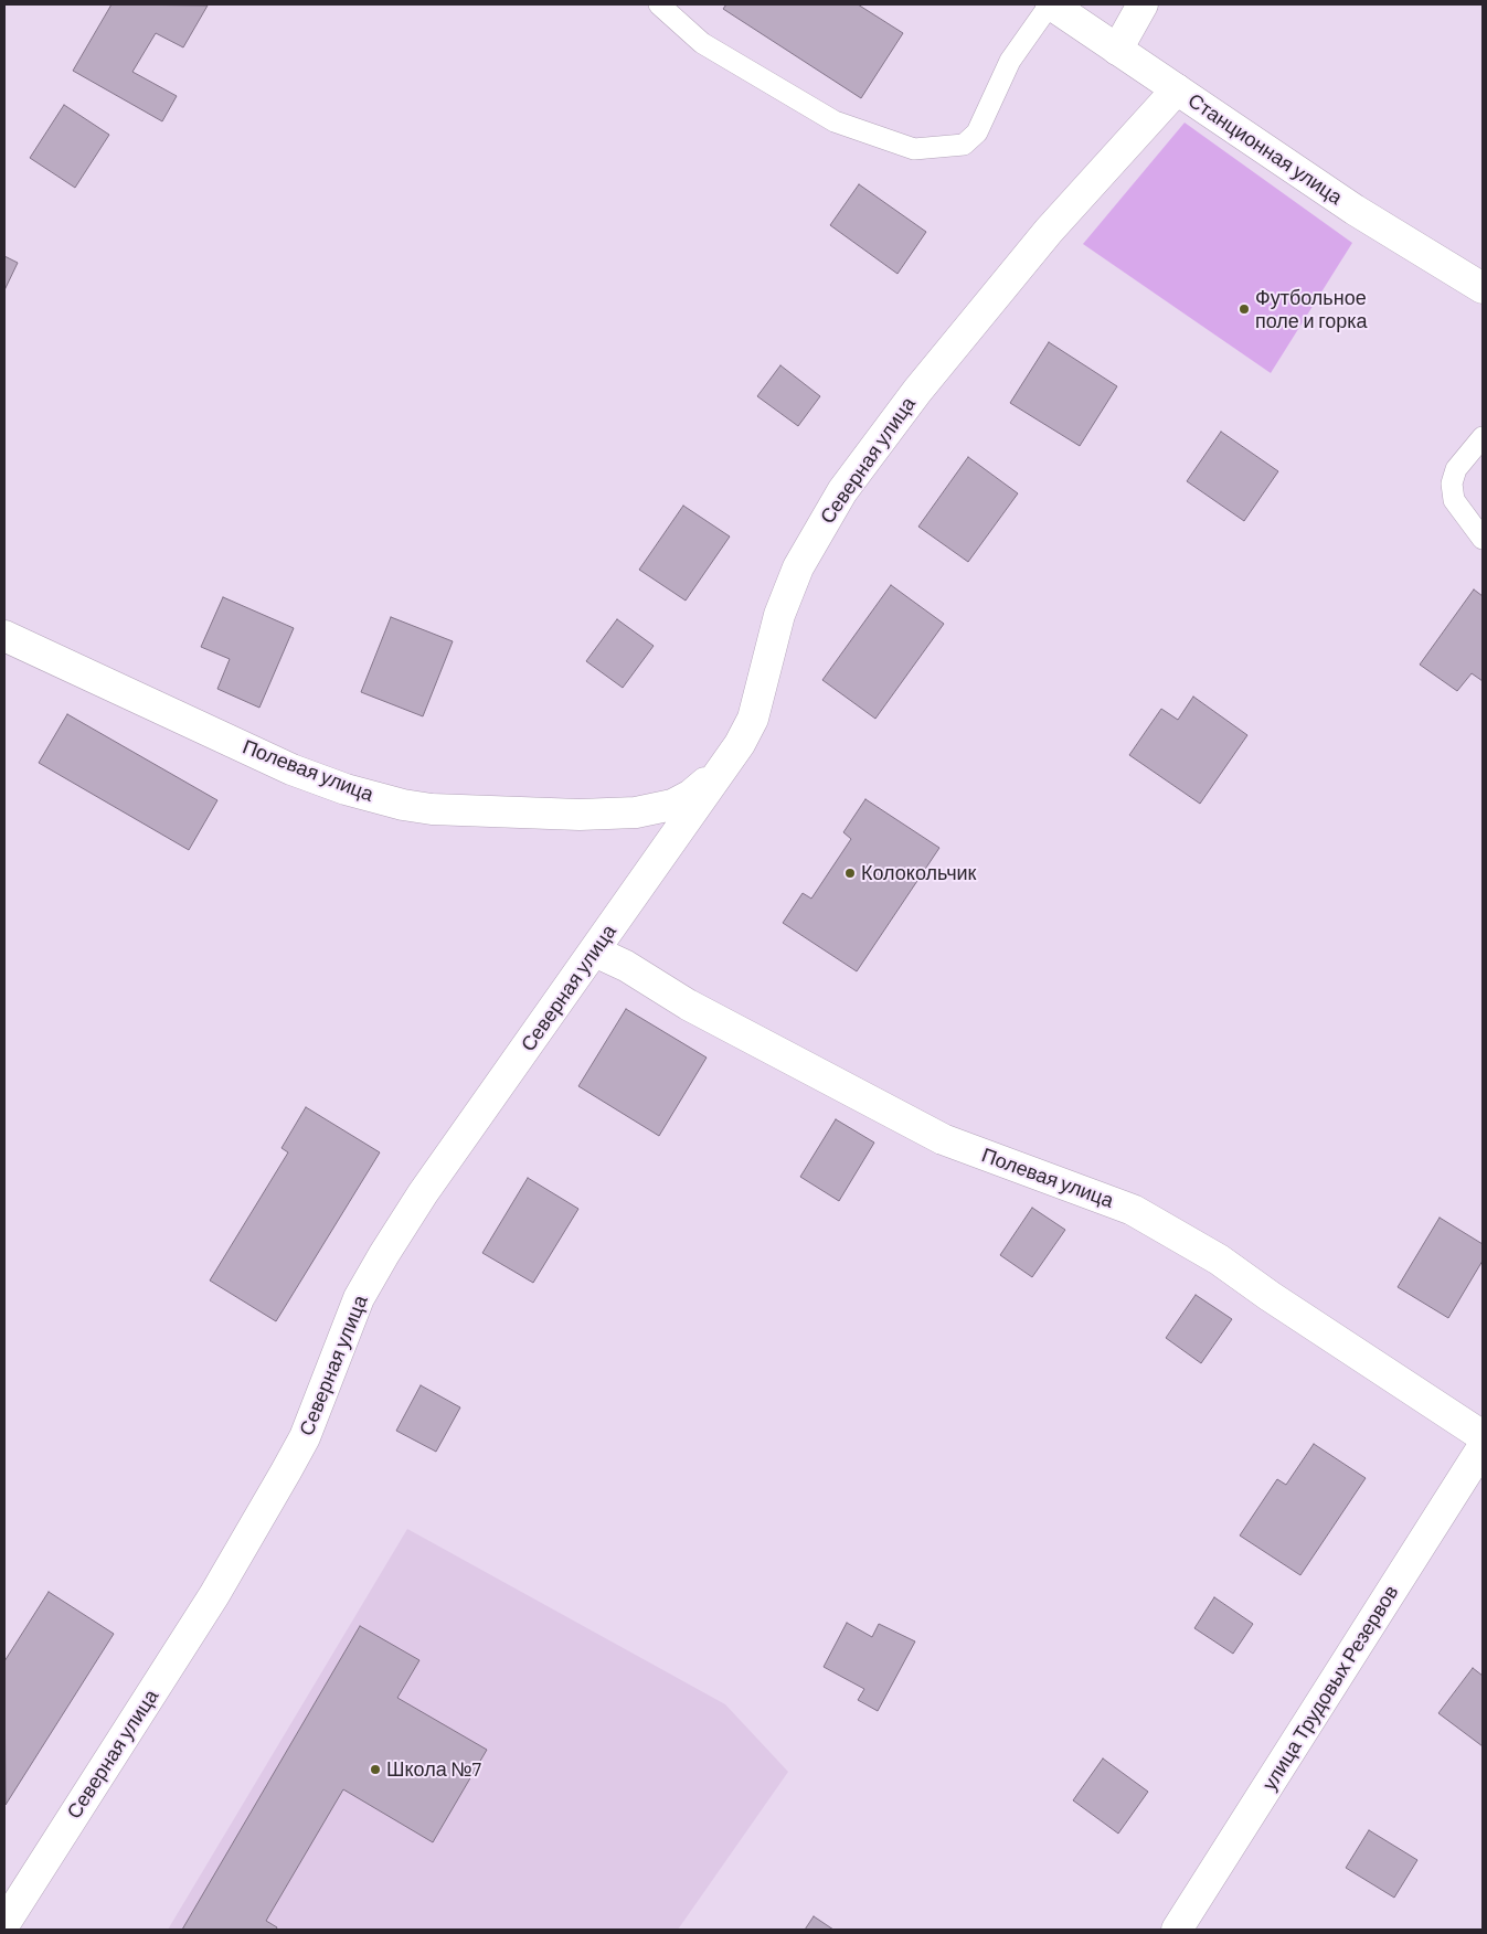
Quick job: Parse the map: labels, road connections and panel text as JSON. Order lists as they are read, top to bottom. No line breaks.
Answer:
{"streets":{"street":["Станционная улица","Северная улица","Полевая улица","улица Трудовых Резервов"]},"crossings":[["Станционная улица","Северная улица"],["Северная улица","Полевая улица"]],"places":["Футбольное поле и горка","Колокольчик","Школа №7"]}
